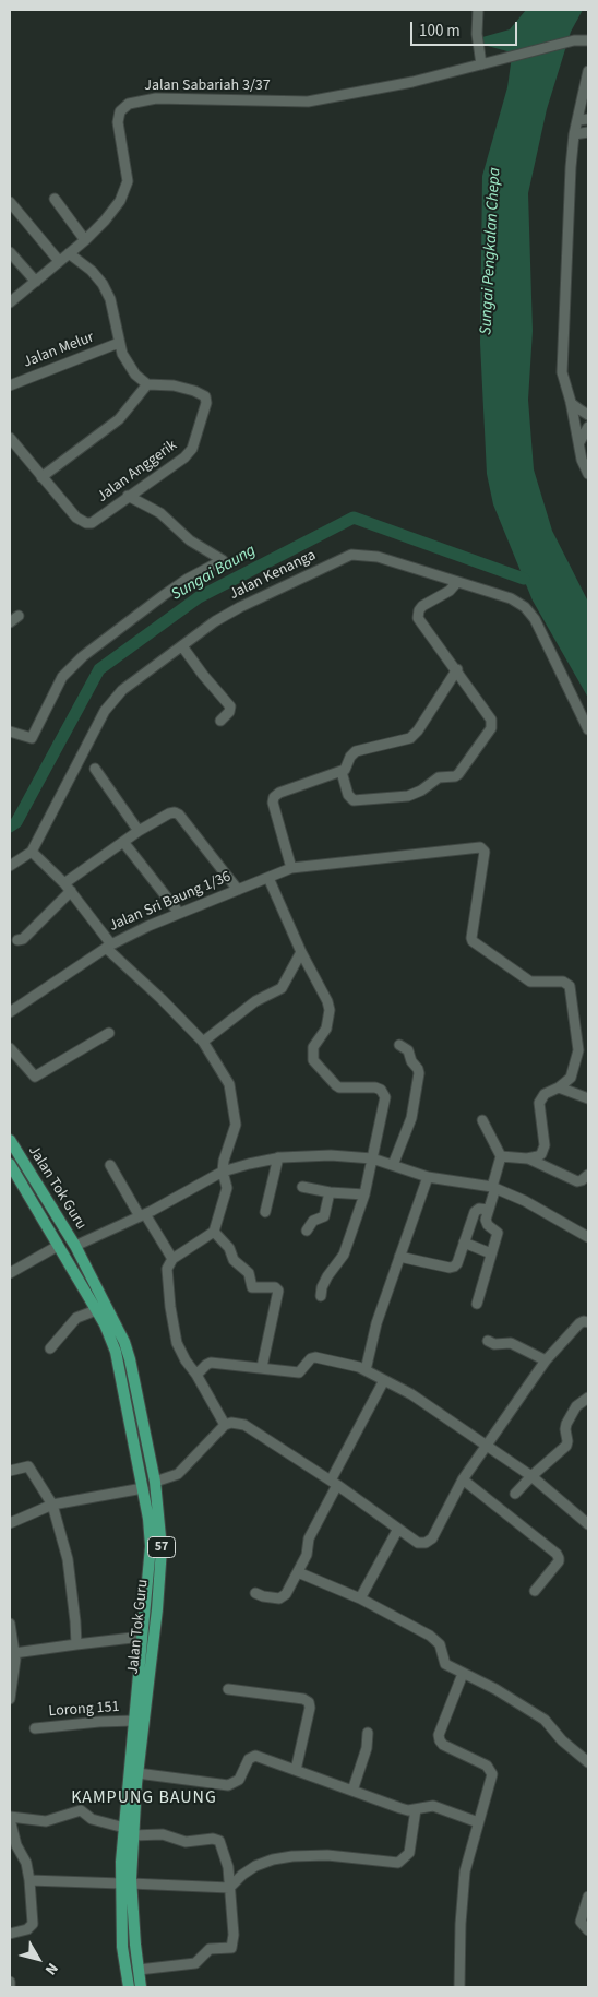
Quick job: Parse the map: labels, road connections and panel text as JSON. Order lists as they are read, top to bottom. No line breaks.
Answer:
{"streets":{"main road":["Jalan Tok Guru","57"],"street":["Jalan Sabariah 3/37","Jalan Melur","Jalan Anggerik","Jalan Kenanga","Jalan Sri Baung 1/36","Lorong 151"]},"crossings":[["Jalan Tok Guru","Lorong 151"]],"districts":["KAMPUNG BAUNG"],"water":["Sungai Pengkalan Chepa","Sungai Baung"],"scale_bar":"100 m","north":"bottom right"}
